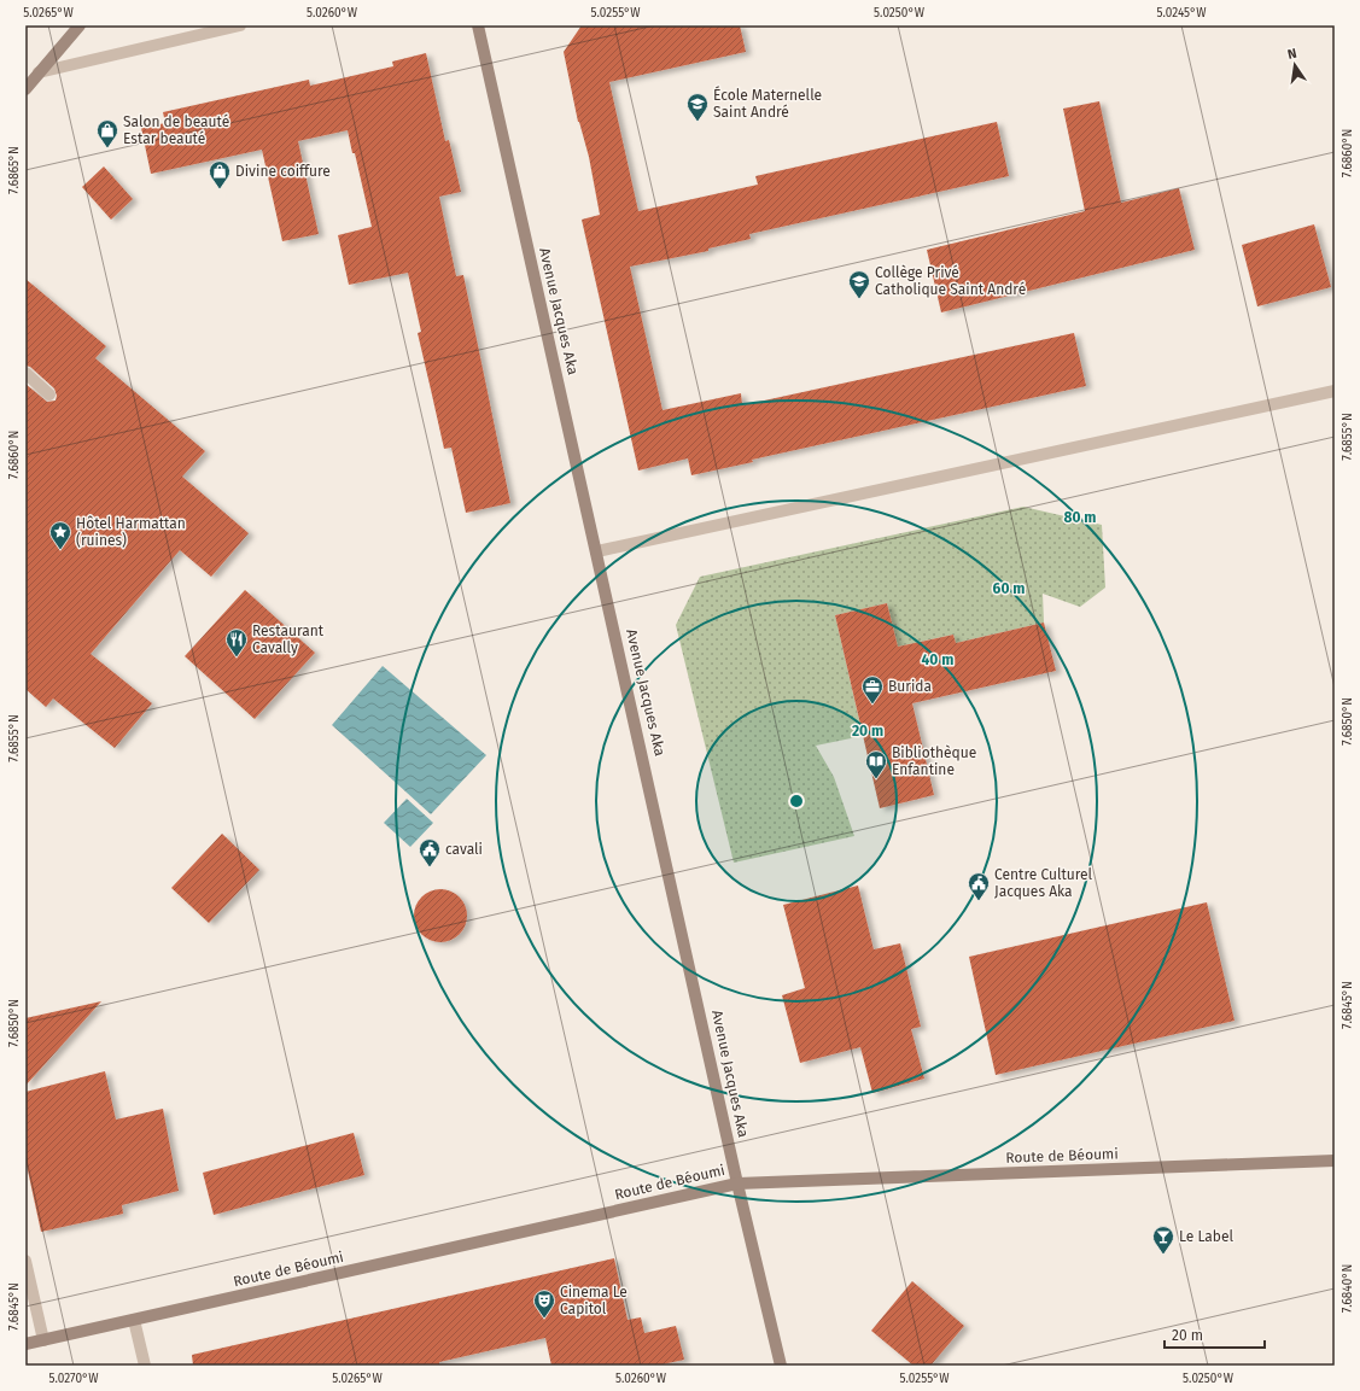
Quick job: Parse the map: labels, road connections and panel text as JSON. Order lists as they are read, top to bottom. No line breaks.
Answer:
{"streets":{"street":["Avenue Jacques Aka","Route de Béoumi"]},"crossings":[["Avenue Jacques Aka","Route de Béoumi"]],"places":{"school or university":["École Maternelle Saint André","Collège Privé Catholique Saint André"],"shop":["Salon de beauté Estar beauté","Divine coiffure"],"place":["Hôtel Harmattan (ruines)"],"restaurant":["Restaurant Cavally"],"office":["Burida"],"library":["Bibliothèque Enfantine"],"public building":["cavali","Centre Culturel Jacques Aka"],"bar":["Le Label"],"theatre":["Cinema Le Capitol"]},"scale_bar":"20 m","north":"top","coordinates":["5.0265°W","5.0260°W","5.0255°W","5.0250°W","5.0245°W","7.6860°N","7.6865°N","7.6855°N","7.6850°N","7.6845°N","7.6840°N","5.0270°W"],"rings":["80 m","60 m","40 m","20 m"]}
